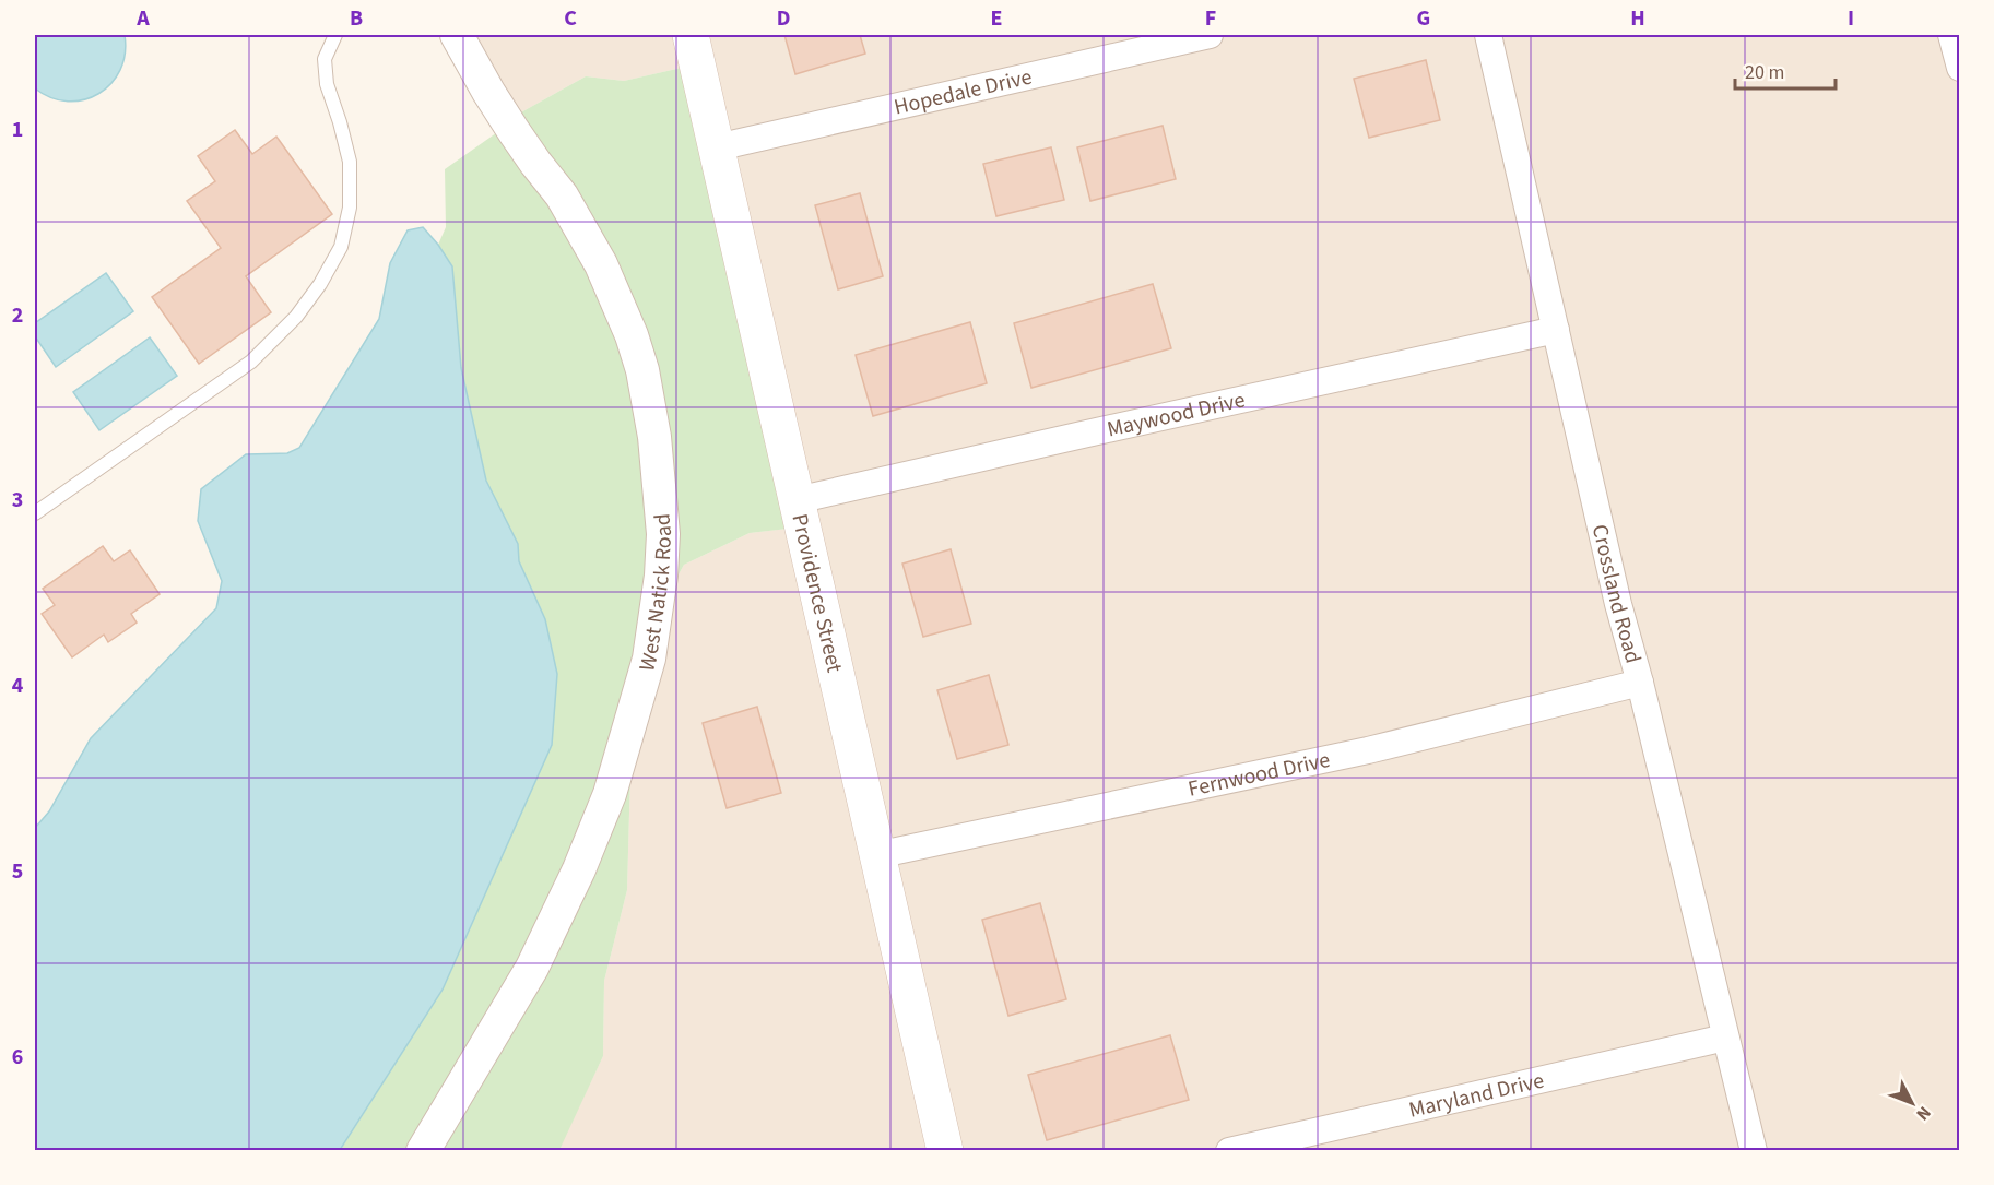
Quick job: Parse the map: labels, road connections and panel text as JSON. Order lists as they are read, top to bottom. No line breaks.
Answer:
{"streets":{"main road":["Providence Street"],"street":["Hopedale Drive","Maywood Drive","West Natick Road","Crossland Road","Fernwood Drive","Maryland Drive"]},"crossings":[["Hopedale Drive","Providence Street"],["Maywood Drive","Providence Street"],["Maywood Drive","Crossland Road"],["Providence Street","Fernwood Drive"],["Crossland Road","Fernwood Drive"],["Crossland Road","Maryland Drive"]],"scale_bar":"20 m","north":"bottom right","grid":{"columns":["A","B","C","D","E","F","G","H","I"],"rows":["1","2","3","4","5","6"]}}
